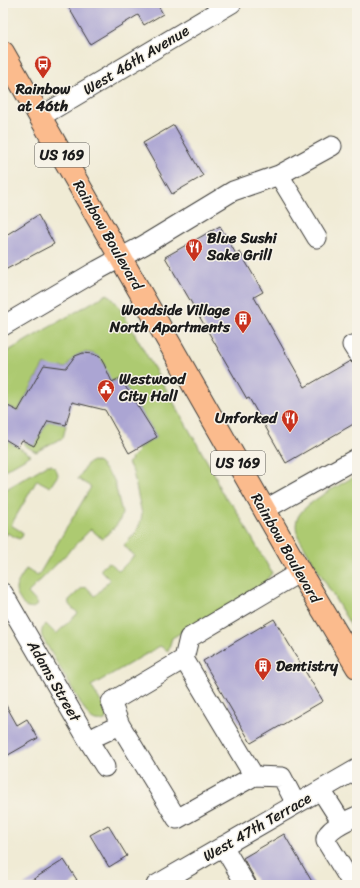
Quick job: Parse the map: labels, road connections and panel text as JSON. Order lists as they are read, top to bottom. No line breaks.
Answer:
{"streets":{"main road":["US 169","Rainbow Boulevard"],"street":["West 46th Avenue","Adams Street","West 47th Terrace"]},"crossings":[["West 46th Avenue","Rainbow Boulevard"]],"places":{"bus stop":["Rainbow at 46th"],"restaurant":["Blue Sushi Sake Grill","Unforked"],"building":["Woodside Village North Apartments","Dentistry"],"public building":["Westwood City Hall"]}}
